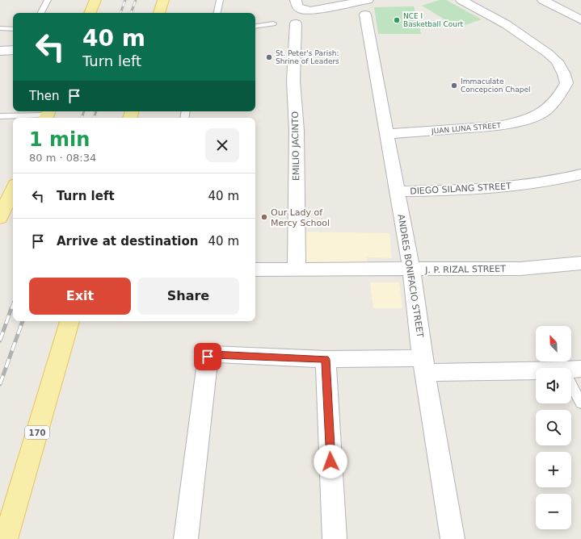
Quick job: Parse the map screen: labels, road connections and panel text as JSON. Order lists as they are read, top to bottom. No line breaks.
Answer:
{"streets":{"main road":["170"],"street":["JUAN LUNA STREET","EMILIO JACINTO","DIEGO SILANG STREET","J. P. RIZAL STREET","ANDRES BONIFACIO STREET"]},"crossings":[["JUAN LUNA STREET","ANDRES BONIFACIO STREET"],["EMILIO JACINTO","J. P. RIZAL STREET"],["DIEGO SILANG STREET","ANDRES BONIFACIO STREET"],["J. P. RIZAL STREET","ANDRES BONIFACIO STREET"]],"places":["NCE I Basketball Court","St. Peter's Parish: Shrine of Leaders","Immaculate Concepcion Chapel","Our Lady of Mercy School"],"north":"top left","page":{"turn":["40 m","Turn left"],"then":"Then","heading":["1 min","80 m · 08:34"],"list":[{"name":"Turn left","value":"40 m"},{"name":"Arrive at destination","value":"40 m"}],"buttons":["Exit","Share"],"map_buttons":["+","−"]}}
